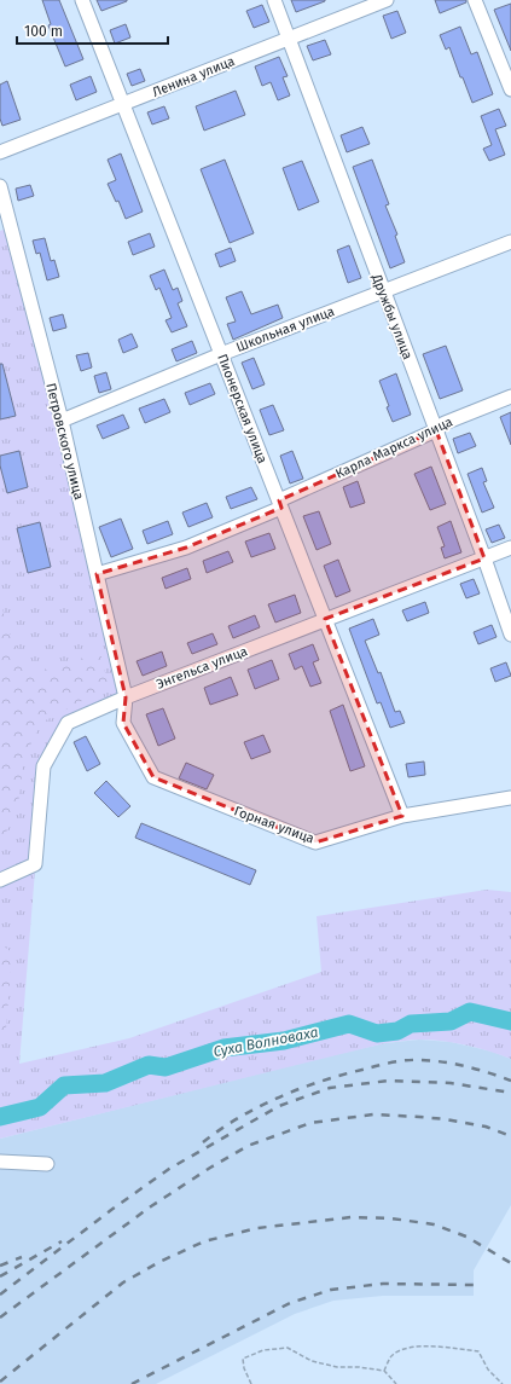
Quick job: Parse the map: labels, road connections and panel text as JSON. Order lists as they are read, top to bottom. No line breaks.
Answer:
{"streets":{"street":["Ленина улица","Дружбы улица","Школьная улица","Пионерская улица","Петровского улица","Карла Маркса улица","Энгельса улица","Горная улица"]},"crossings":[["Ленина улица","Дружбы улица"],["Ленина улица","Пионерская улица"],["Дружбы улица","Школьная улица"],["Дружбы улица","Карла Маркса улица"],["Дружбы улица","Энгельса улица"],["Школьная улица","Пионерская улица"],["Школьная улица","Петровского улица"],["Пионерская улица","Карла Маркса улица"],["Пионерская улица","Энгельса улица"],["Пионерская улица","Горная улица"],["Петровского улица","Карла Маркса улица"],["Петровского улица","Энгельса улица"],["Петровского улица","Горная улица"],["Энгельса улица","Горная улица"]],"water":["Суха Волноваха"],"scale_bar":"100 m"}
